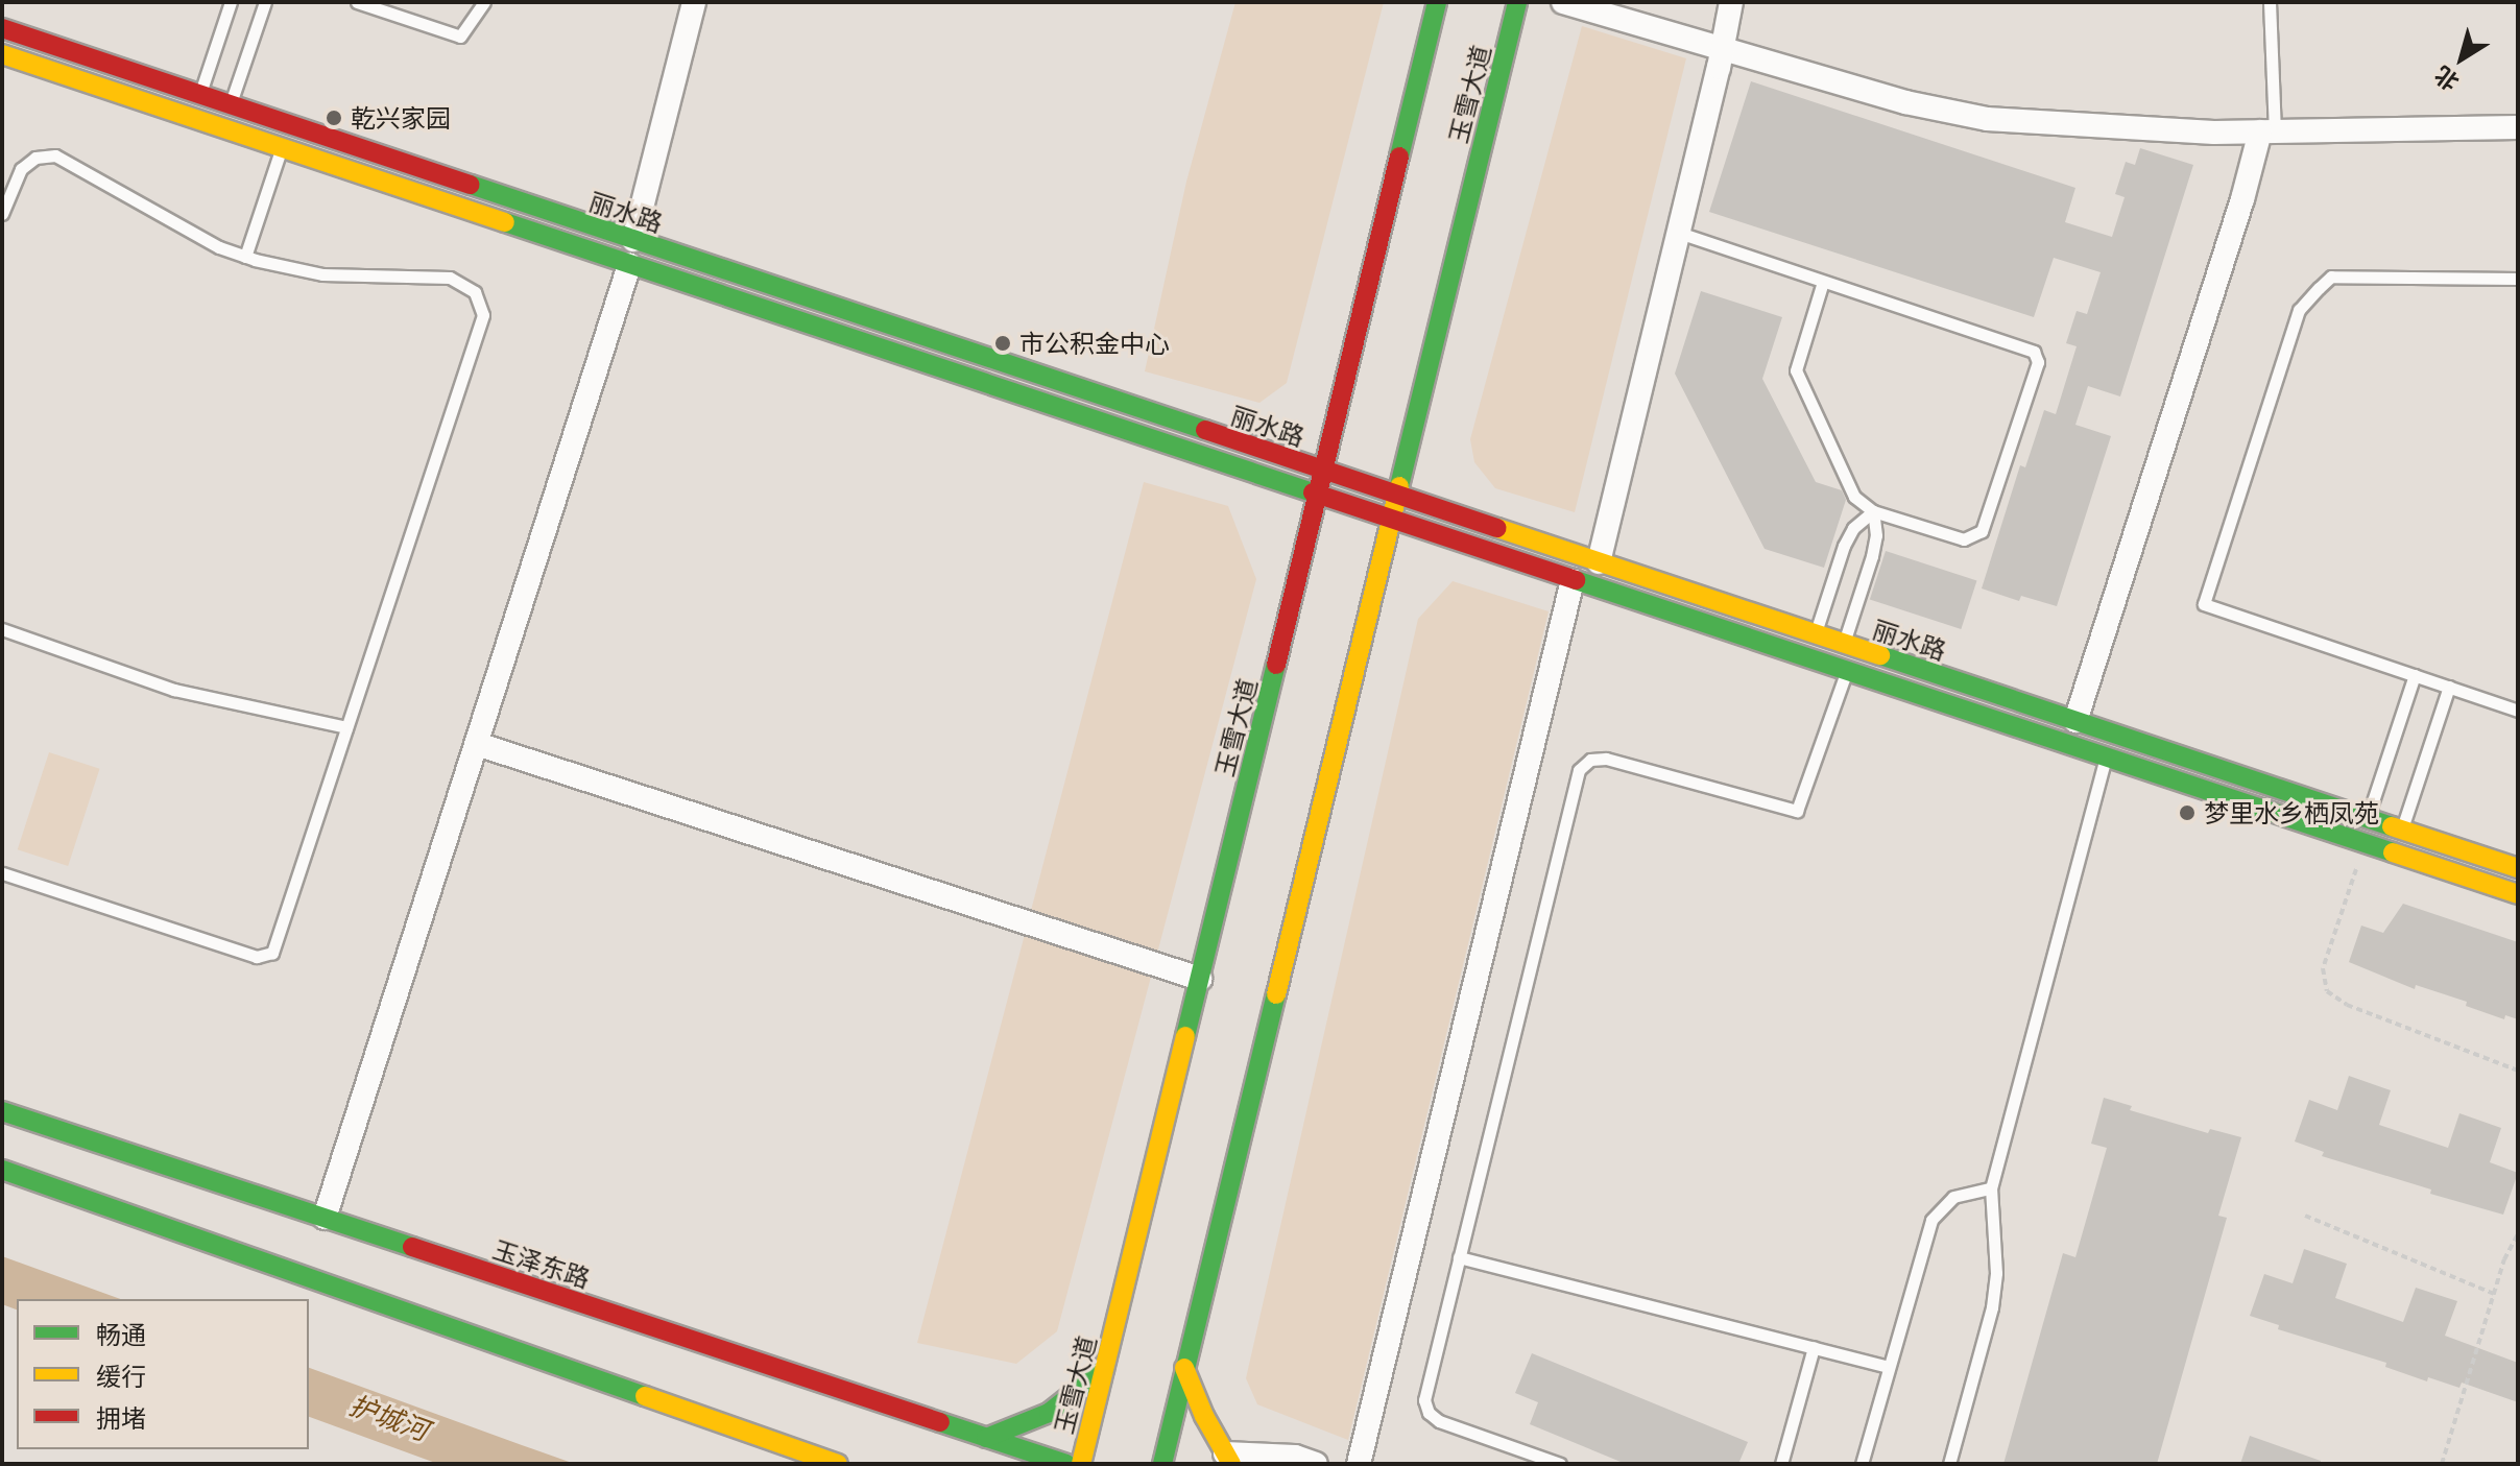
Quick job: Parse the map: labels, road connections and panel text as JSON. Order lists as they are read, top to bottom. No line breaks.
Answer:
{"streets":{"street":["玉雪大道","丽水路","玉泽东路"]},"crossings":[["玉雪大道","丽水路"]],"water":["护城河"],"places":["乾兴家园","市公积金中心","梦里水乡栖凤苑"],"legend":["畅通","缓行","拥堵"],"north":"bottom left"}
